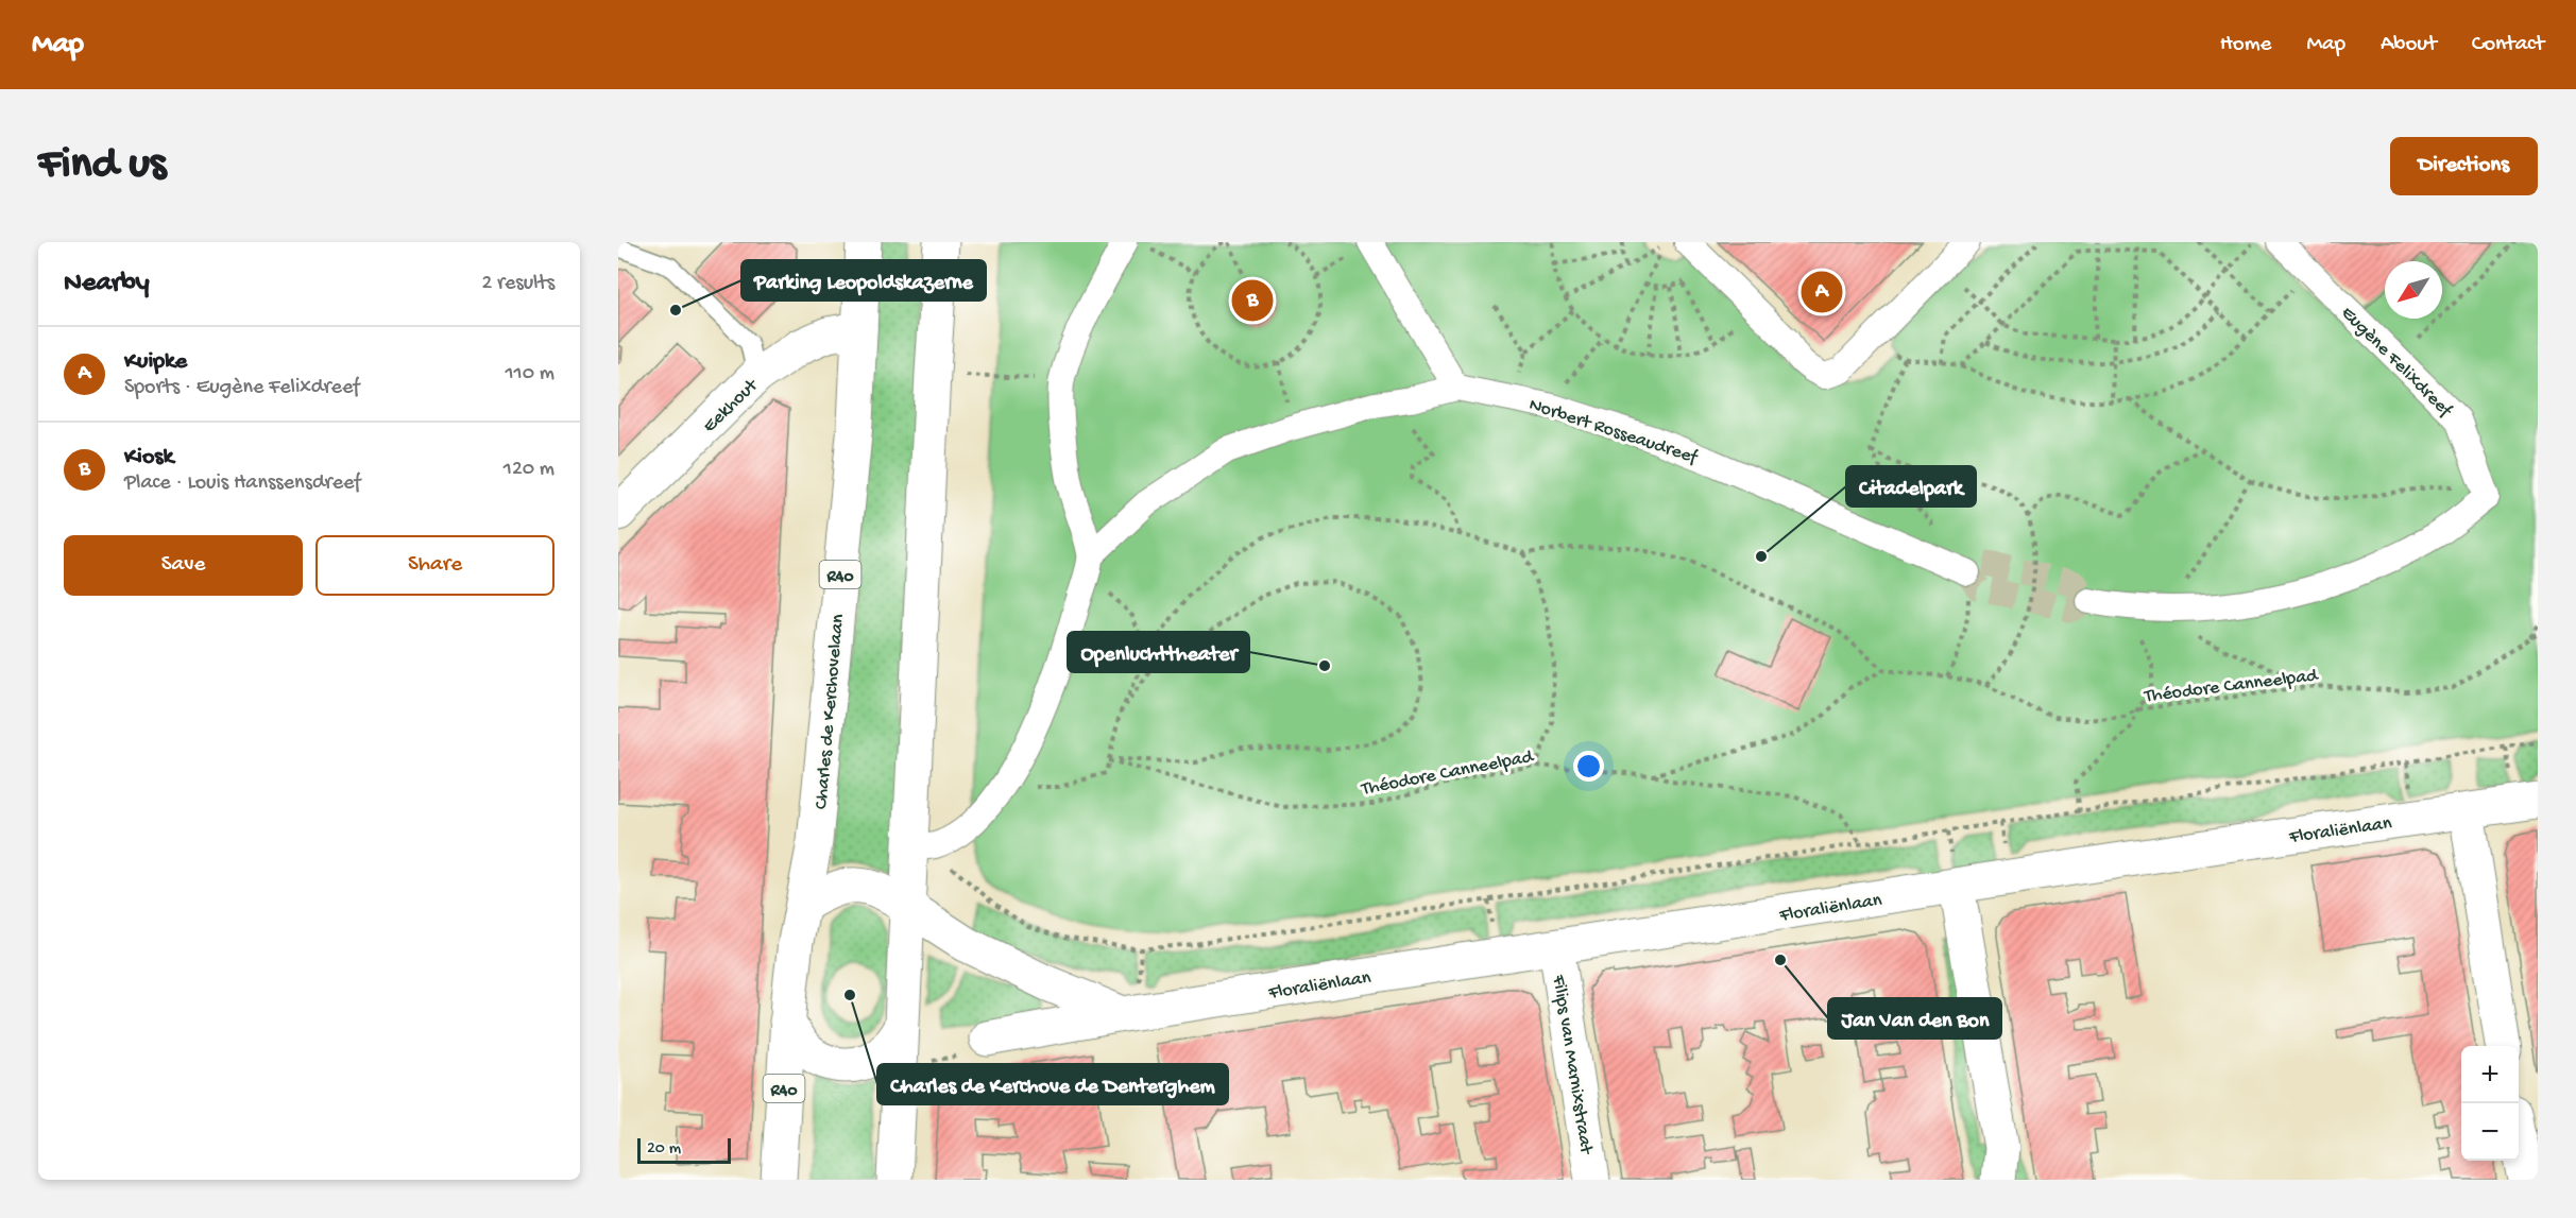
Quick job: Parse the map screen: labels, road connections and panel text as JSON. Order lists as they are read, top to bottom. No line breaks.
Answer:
{"streets":{"street":["Eugène Felixdreef","Eekhout","Norbert Rosseaudreef","R40","Charles de Kerchovelaan","Floraliënlaan","Filips van Marnixstraat"],"path":["Théodore Canneelpad"]},"crossings":[["Eekhout","Charles de Kerchovelaan"],["Floraliënlaan","Filips van Marnixstraat"]],"places":["Parking Leopoldskazerne","Citadelpark","Openluchttheater","Jan Van den Bon","Charles de Kerchove de Denterghem"],"scale_bar":"20 m","north":"bottom left","page":{"header":"Map","nav":["Home","Map","About","Contact"],"buttons":["Directions",["Save","Share"]],"title":"Find us","heading":["Nearby","2 results"],"pins":["A","B"],"list":[{"mark":"A","name":"Kuipke","note":"Sports · Eugène Felixdreef","value":"110 m"},{"mark":"B","name":"Kiosk","note":"Place · Louis Hanssensdreef","value":"120 m"}],"map_buttons":["+","−"],"scale":"20 m"}}
